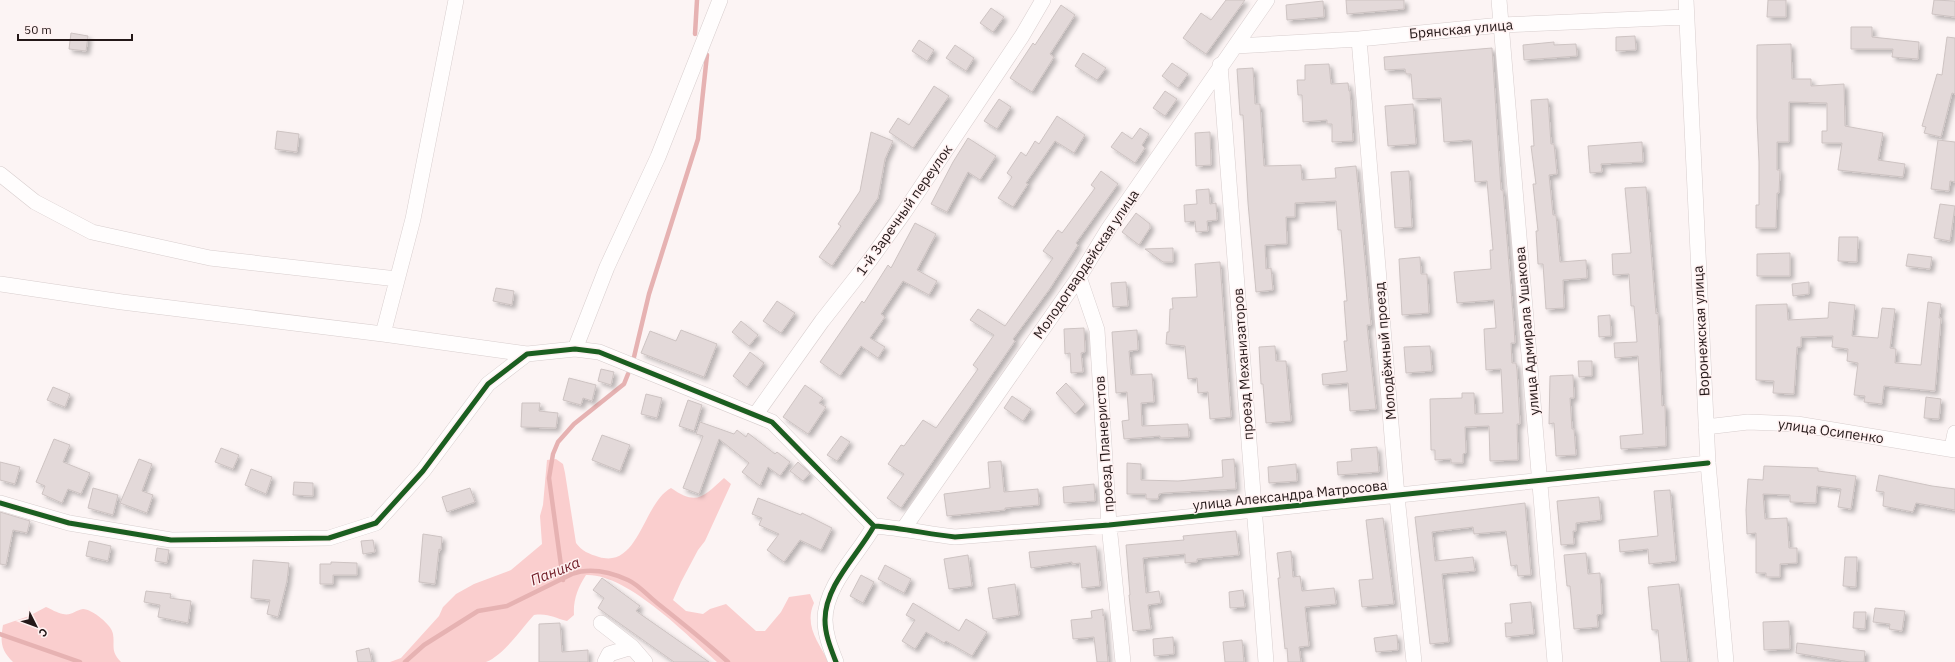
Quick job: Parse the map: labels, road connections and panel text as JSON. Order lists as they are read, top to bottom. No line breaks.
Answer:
{"streets":{"street":["Брянская улица","1-й Заречный переулок","Молодогвардейская улица","улица Адмирала Ушакова","Воронежская улица","Молодёжный проезд","проезд Механизаторов","улица Осипенко","проезд Планеристов","улица Александра Матросова"]},"crossings":[["Брянская улица","Молодогвардейская улица"],["Брянская улица","улица Адмирала Ушакова"],["Брянская улица","Воронежская улица"],["Брянская улица","Молодёжный проезд"],["Молодогвардейская улица","проезд Механизаторов"],["Молодогвардейская улица","проезд Планеристов"],["Молодогвардейская улица","улица Александра Матросова"],["улица Адмирала Ушакова","улица Александра Матросова"],["Воронежская улица","улица Осипенко"],["Воронежская улица","улица Александра Матросова"],["Молодёжный проезд","улица Александра Матросова"],["проезд Механизаторов","улица Александра Матросова"],["проезд Планеристов","улица Александра Матросова"]],"water":["Паника"],"scale_bar":"50 m","north":"bottom right"}
